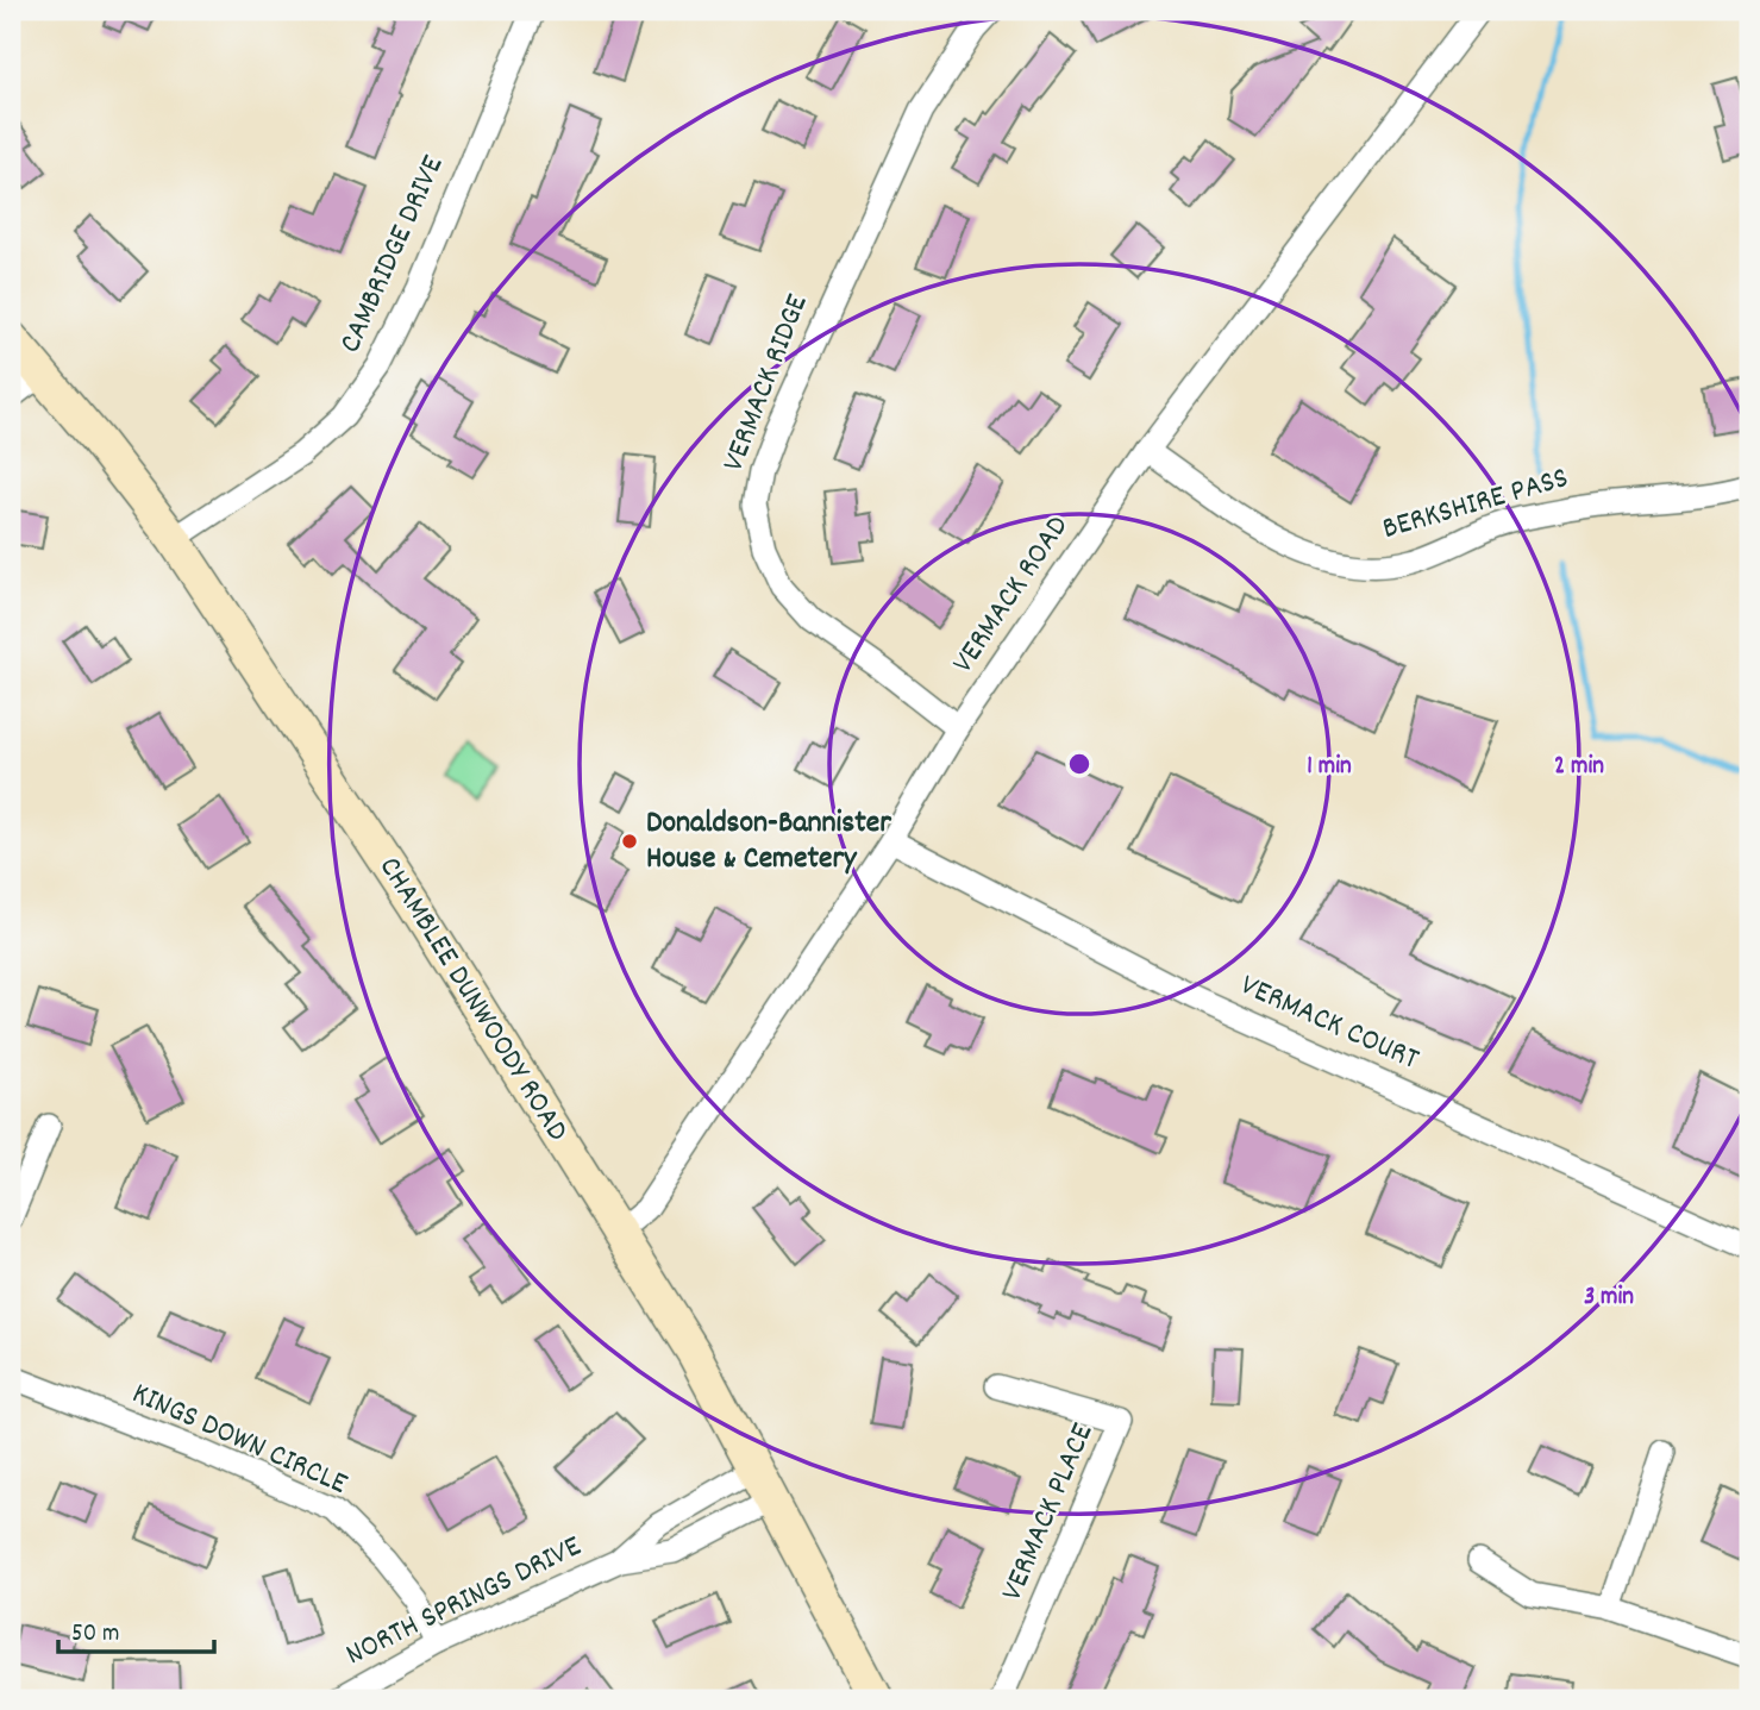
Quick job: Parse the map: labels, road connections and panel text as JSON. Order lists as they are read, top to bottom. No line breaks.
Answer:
{"streets":{"street":["CAMBRIDGE DRIVE","VERMACK RIDGE","BERKSHIRE PASS","VERMACK ROAD","CHAMBLEE DUNWOODY ROAD","VERMACK COURT","KINGS DOWN CIRCLE","VERMACK PLACE","NORTH SPRINGS DRIVE"]},"crossings":[["CAMBRIDGE DRIVE","CHAMBLEE DUNWOODY ROAD"],["VERMACK RIDGE","VERMACK ROAD"],["BERKSHIRE PASS","VERMACK ROAD"],["VERMACK ROAD","CHAMBLEE DUNWOODY ROAD"],["VERMACK ROAD","VERMACK COURT"],["CHAMBLEE DUNWOODY ROAD","NORTH SPRINGS DRIVE"],["KINGS DOWN CIRCLE","NORTH SPRINGS DRIVE"]],"places":["Donaldson-Bannister House & Cemetery"],"scale_bar":"50 m","rings":["1 min","2 min","3 min"]}
